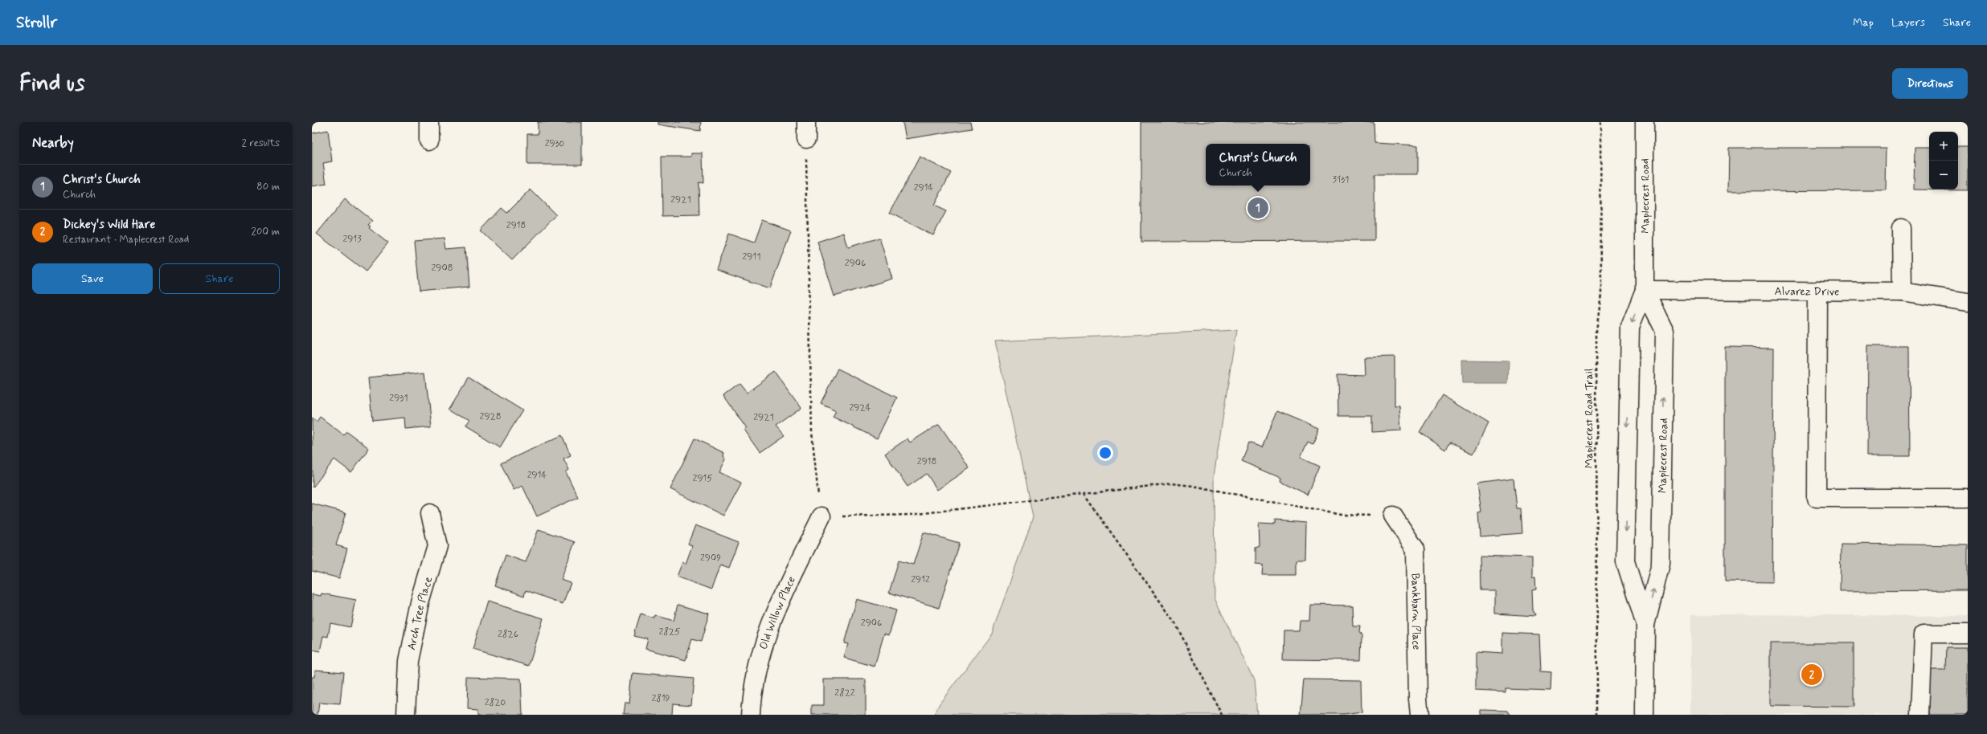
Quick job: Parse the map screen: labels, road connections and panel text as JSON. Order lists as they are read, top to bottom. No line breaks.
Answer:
{"streets":{"street":["Maplecrest Road","Alvarez Drive","Bankbarn Place","Arch Tree Place","Old Willow Place"],"path":["Maplecrest Road Trail"]},"crossings":[["Maplecrest Road","Alvarez Drive"]],"house_numbers":["2930","3131","2914","2921","2918","2913","2911","2906","2908","2931","2924","2928","2921","2918","2914","2915","2909","2912","2906","2825","2826","2822","2819","2820"],"page":{"header":"Strollr","nav":["Map","Layers","Share"],"buttons":["Directions",["Save","Share"]],"title":"Find us","heading":["Nearby","2 results"],"map_buttons":["+","−"],"popup":["Christ's Church","Church"],"list":[{"mark":"1","name":"Christ's Church","note":"Church","value":"80 m"},{"mark":"2","name":"Dickey's Wild Hare","note":"Restaurant · Maplecrest Road","value":"200 m"}],"pins":["1","2"]}}
